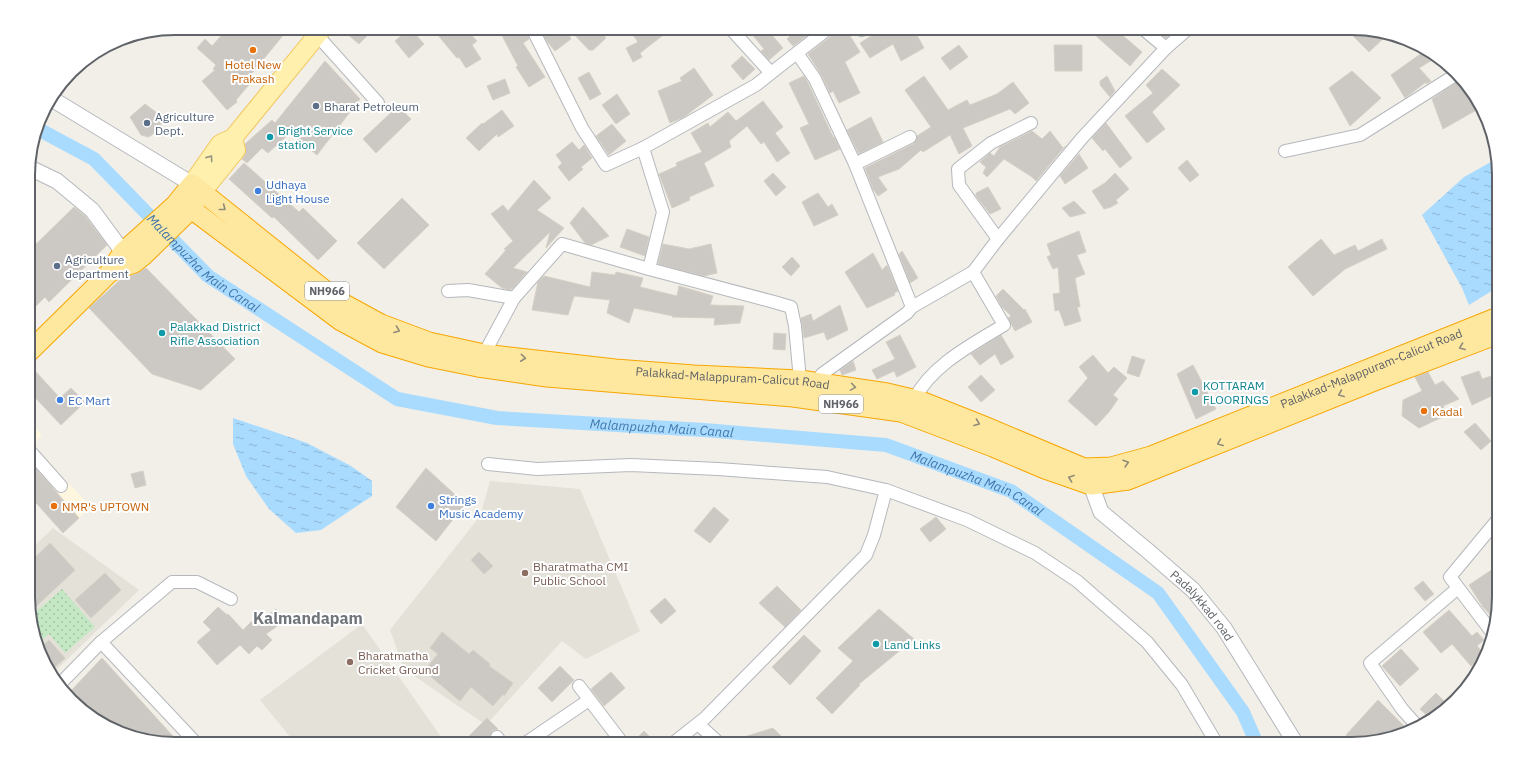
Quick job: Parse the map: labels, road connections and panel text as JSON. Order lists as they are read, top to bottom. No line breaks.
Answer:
{"streets":{"highway":["NH966","Palakkad-Malappuram-Calicut Road"],"street":["Padalykkad road"]},"crossings":[["Palakkad-Malappuram-Calicut Road","Padalykkad road"]],"districts":["Kalmandapam"],"water":["Malampuzha Main Canal"],"places":["Hotel New Prakash","Bharat Petroleum","Agriculture Dept.","Bright Service station","Udhaya Light House","Agriculture department","Palakkad District Rifle Association","KOTTARAM FLOORINGS","EC Mart","Kadal","NMR's UPTOWN","Strings Music Academy","Bharatmatha CMI Public School","Land Links","Bharatmatha Cricket Ground"]}
